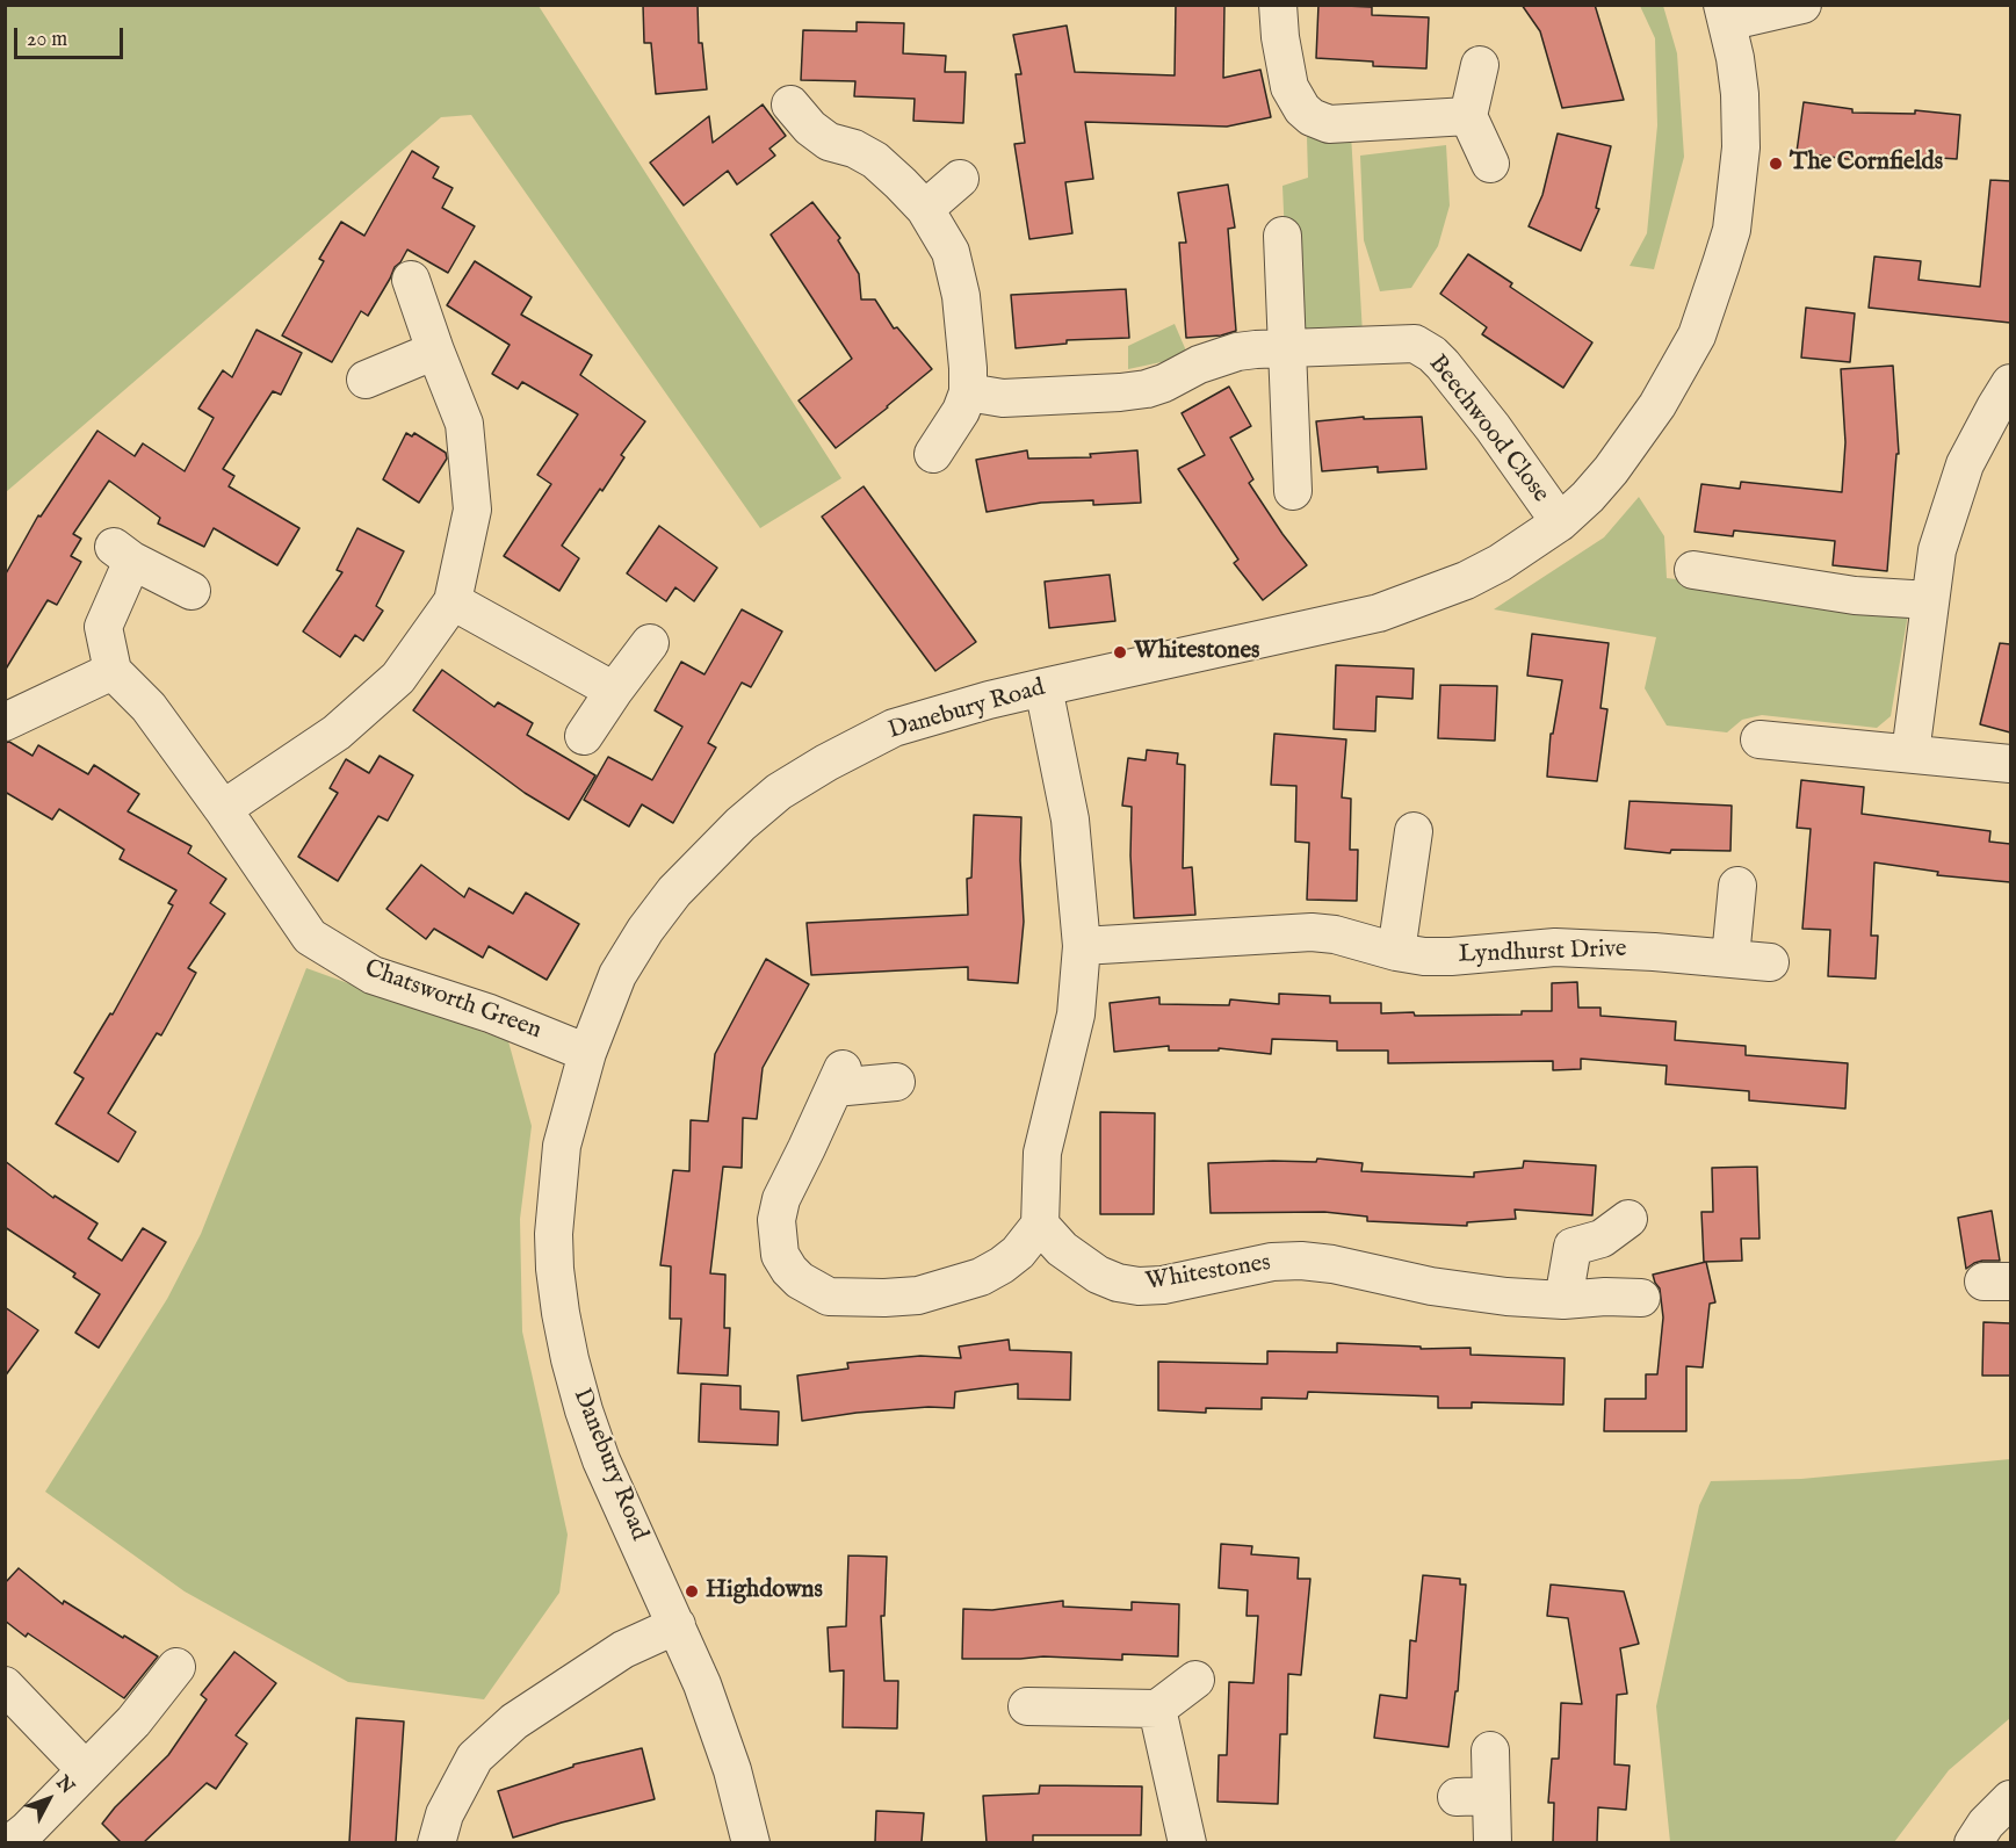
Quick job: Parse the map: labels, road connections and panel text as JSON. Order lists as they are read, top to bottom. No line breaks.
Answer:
{"streets":{"street":["Beechwood Close","Danebury Road","Lyndhurst Drive","Chatsworth Green","Whitestones"]},"crossings":[["Beechwood Close","Danebury Road"],["Danebury Road","Chatsworth Green"]],"places":["The Cornfields","Whitestones","Highdowns"],"scale_bar":"20 m","north":"top right"}
